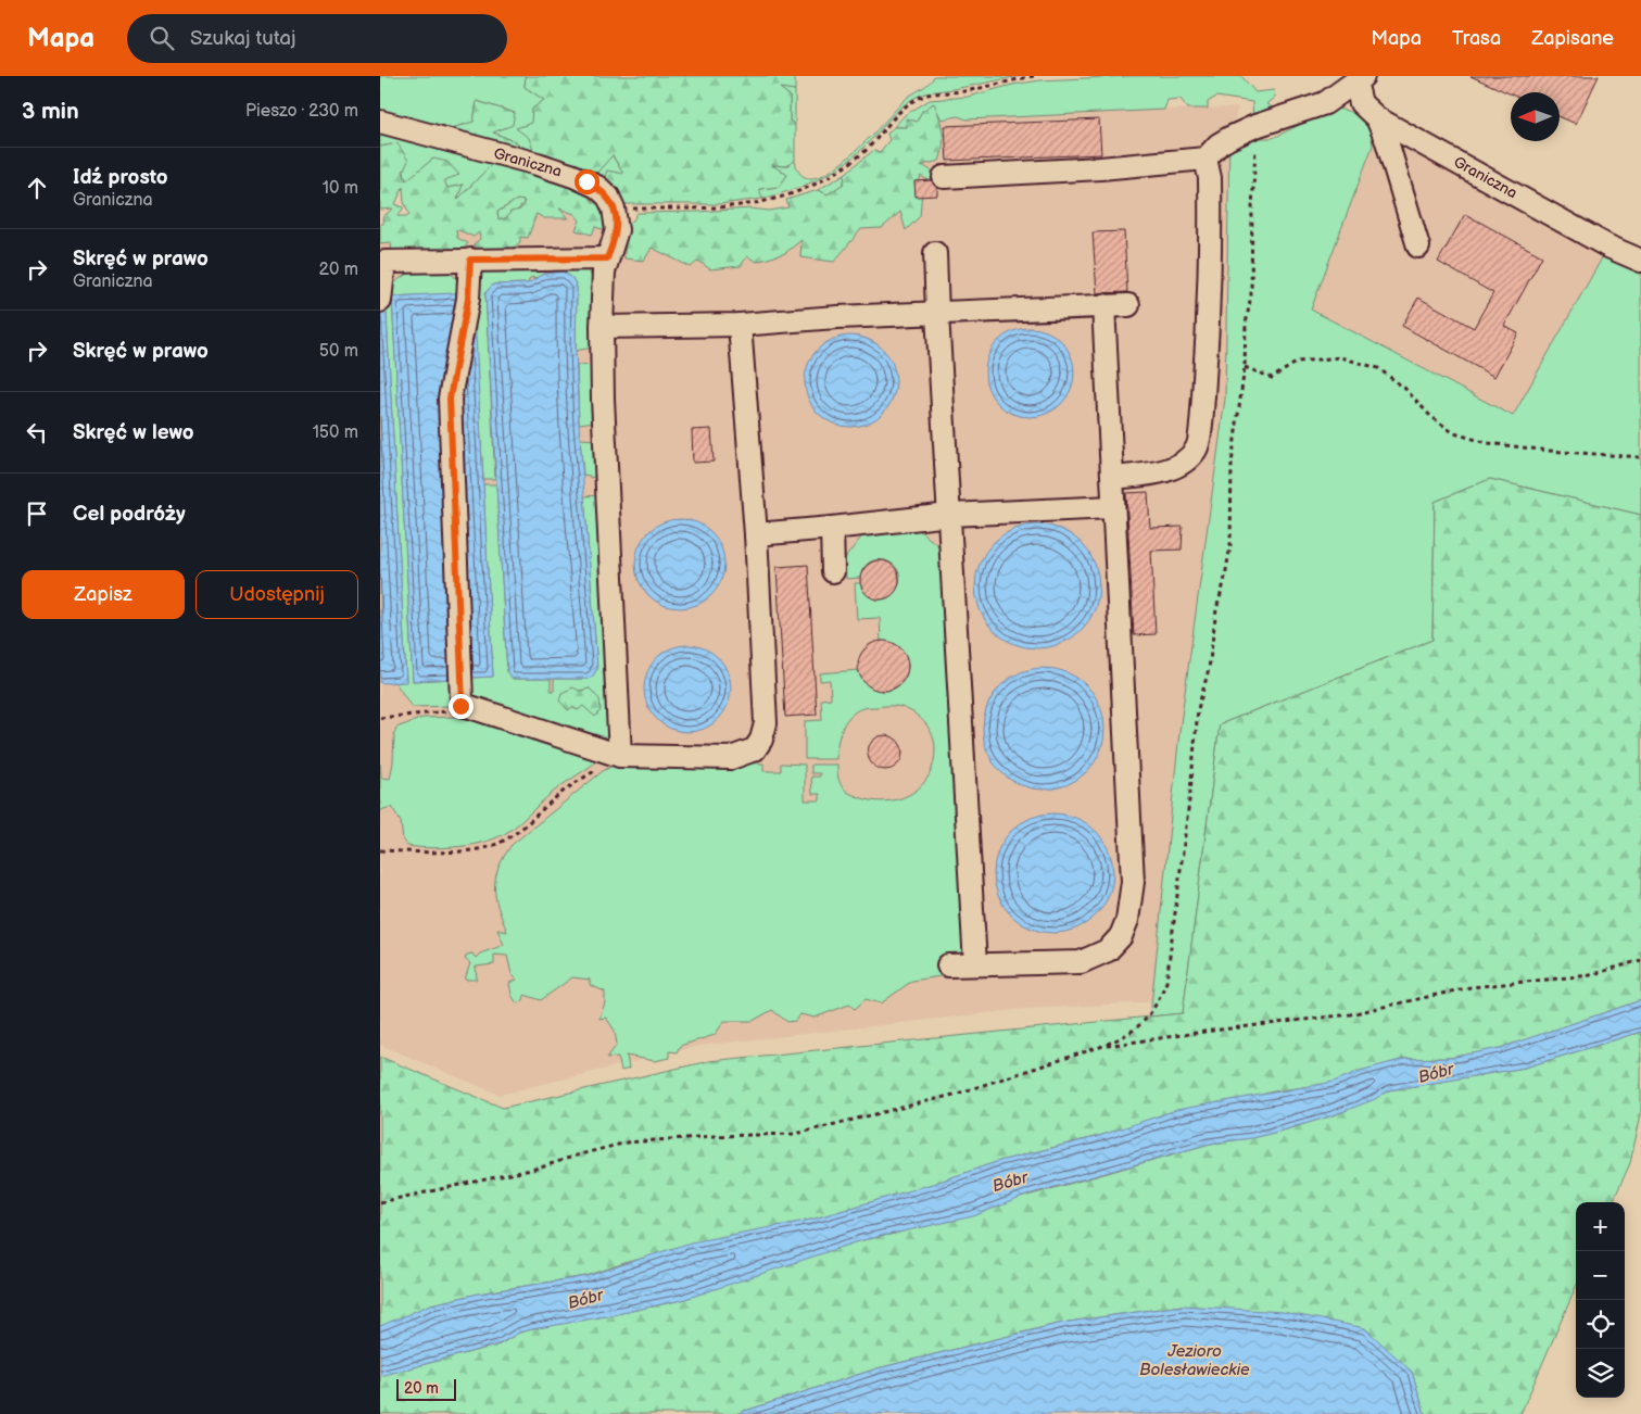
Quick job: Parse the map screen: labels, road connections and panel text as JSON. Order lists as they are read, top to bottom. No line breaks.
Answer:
{"streets":{"street":["Graniczna"]},"water":["Bóbr","Jezioro Bolesławieckie"],"scale_bar":"20 m","north":"left","page":{"header":"Mapa","search":"Szukaj tutaj","nav":["Mapa","Trasa","Zapisane"],"heading":["3 min","Pieszo · 230 m"],"list":[["Idź prosto","Graniczna","10 m"],["Skręć w prawo","Graniczna","20 m"],["Skręć w prawo","50 m"],["Skręć w lewo","150 m"],"Cel podróży"],"buttons":["Zapisz","Udostępnij"],"map_buttons":["+","−"],"scale":"20 m"}}
